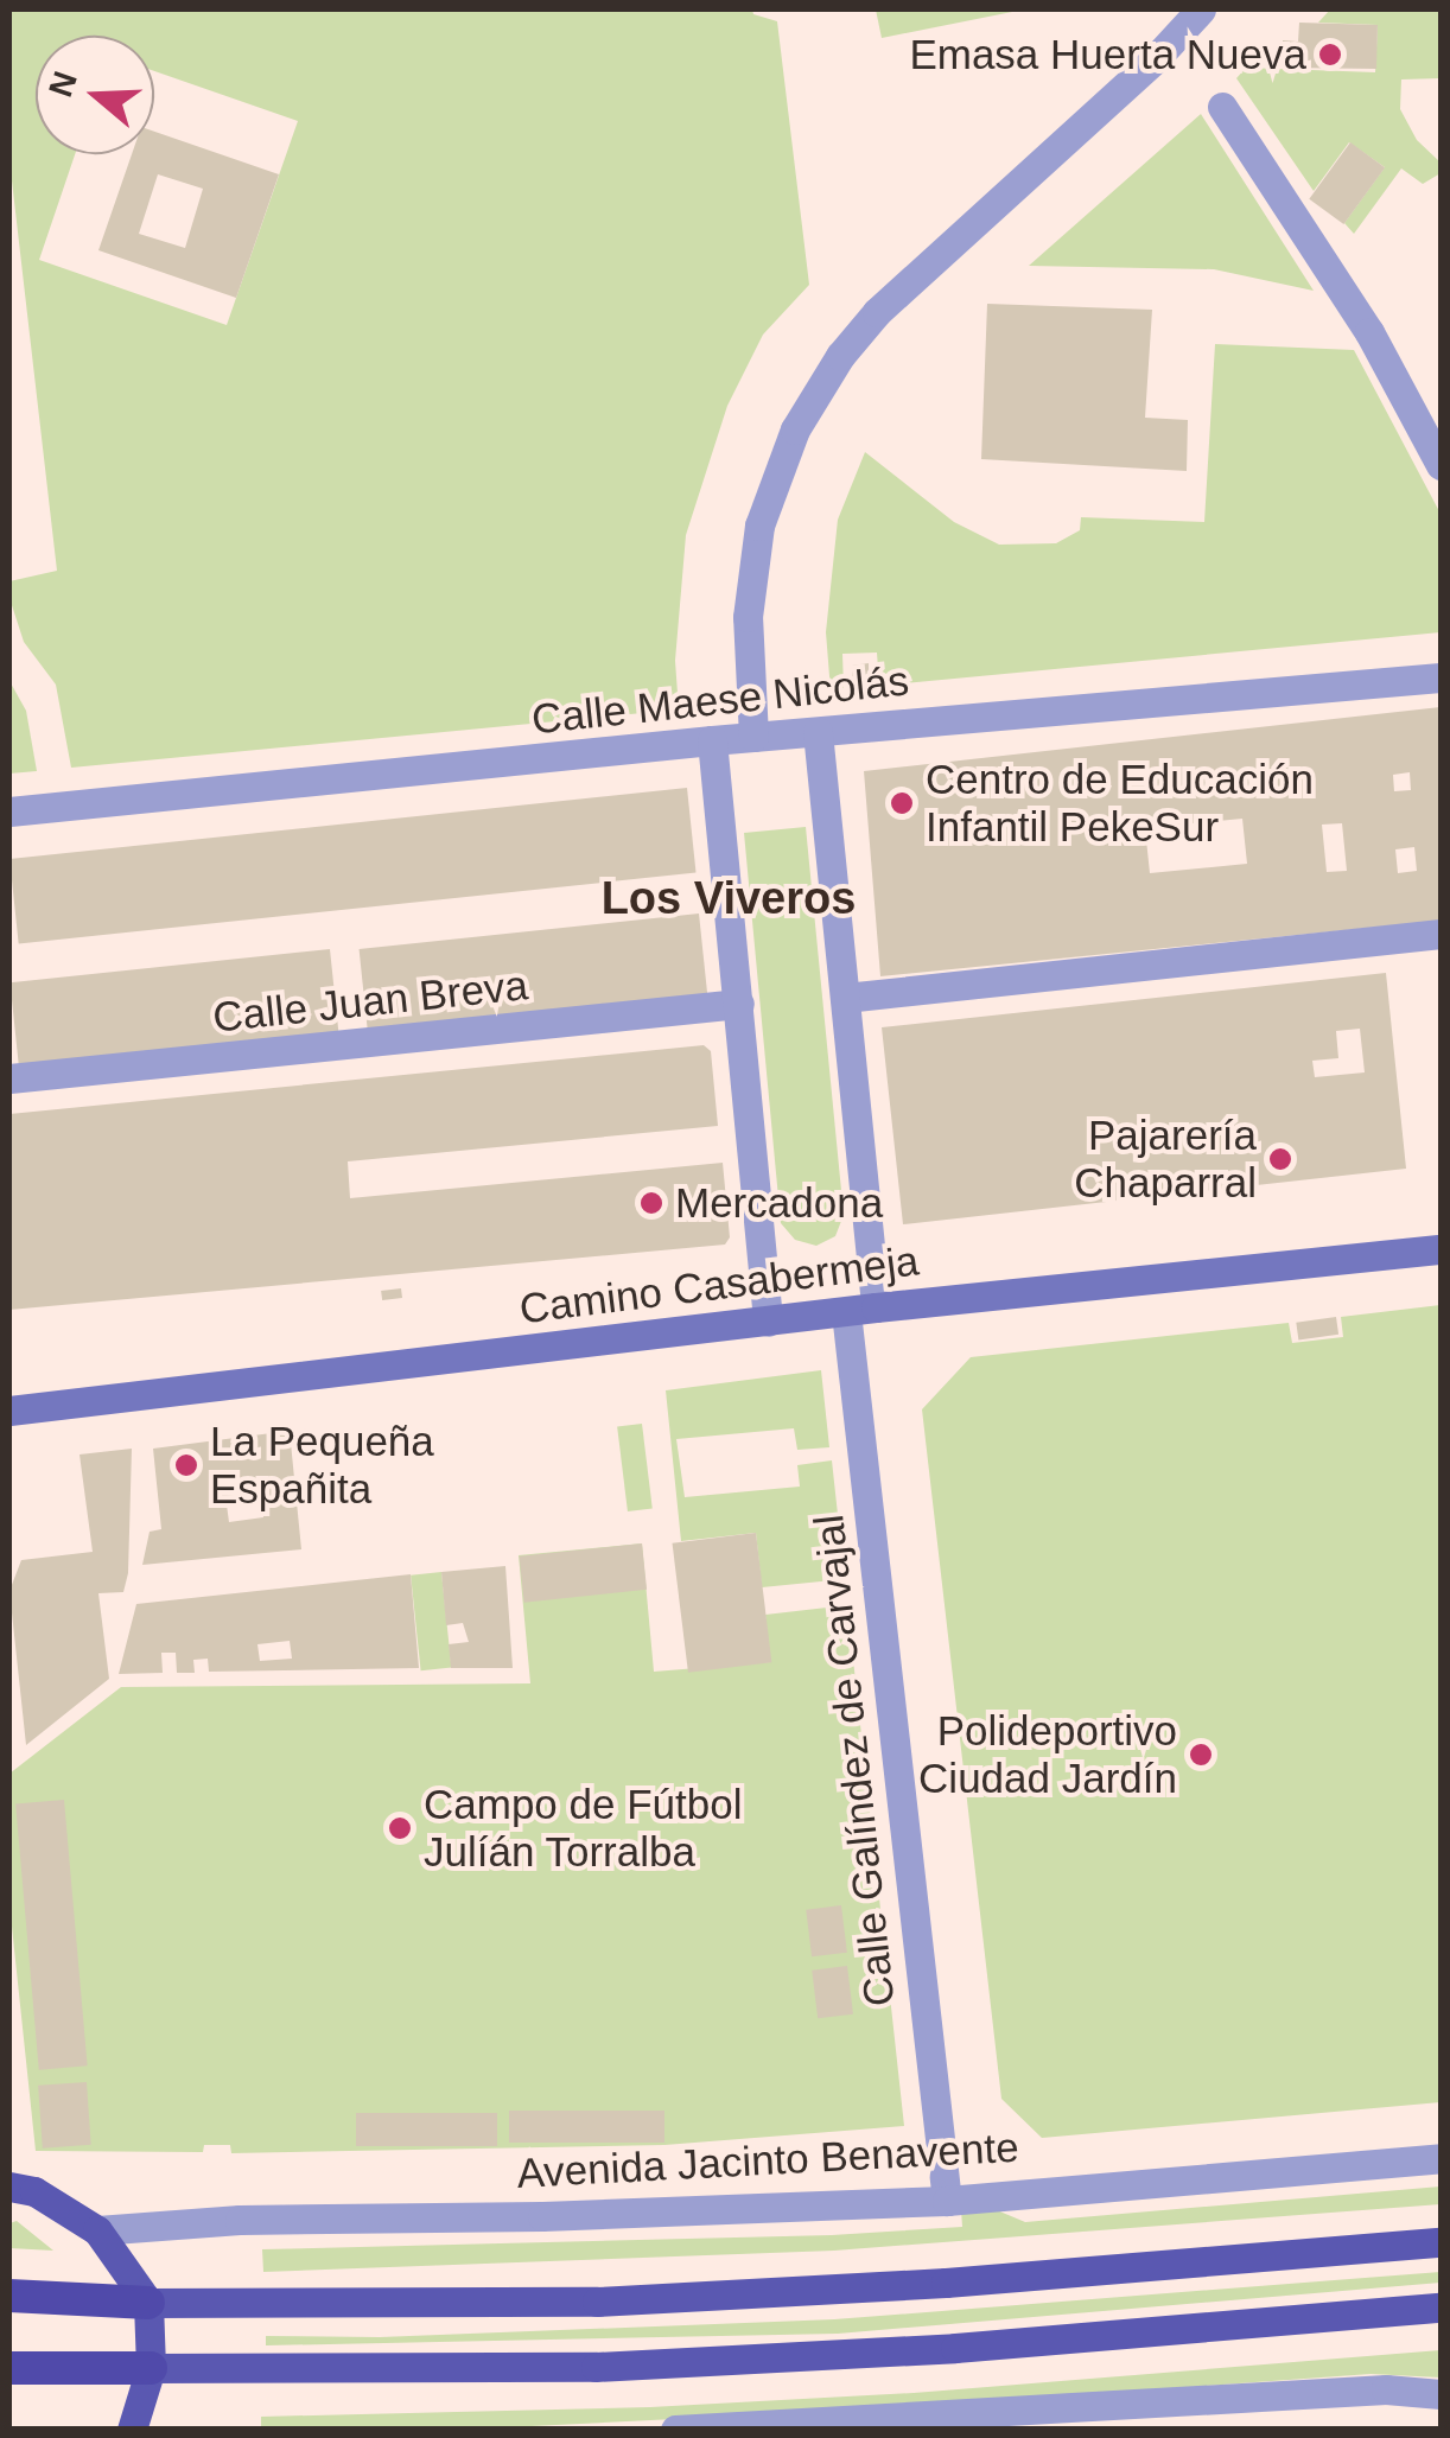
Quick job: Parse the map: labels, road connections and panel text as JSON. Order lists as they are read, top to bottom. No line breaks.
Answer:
{"streets":{"main road":["Camino Casabermeja"],"street":["Calle Maese Nicolás","Calle Juan Breva","Calle Galíndez de Carvajal","Avenida Jacinto Benavente"]},"crossings":[["Calle Maese Nicolás","Calle Galíndez de Carvajal"],["Camino Casabermeja","Calle Galíndez de Carvajal"],["Calle Galíndez de Carvajal","Avenida Jacinto Benavente"]],"districts":["Los Viveros"],"places":["Emasa Huerta Nueva","Centro de Educación Infantil PekeSur","Pajarería Chaparral","Mercadona","La Pequeña Españita","Polideportivo Ciudad Jardín","Campo de Fútbol Julíán Torralba"],"north":"left"}
